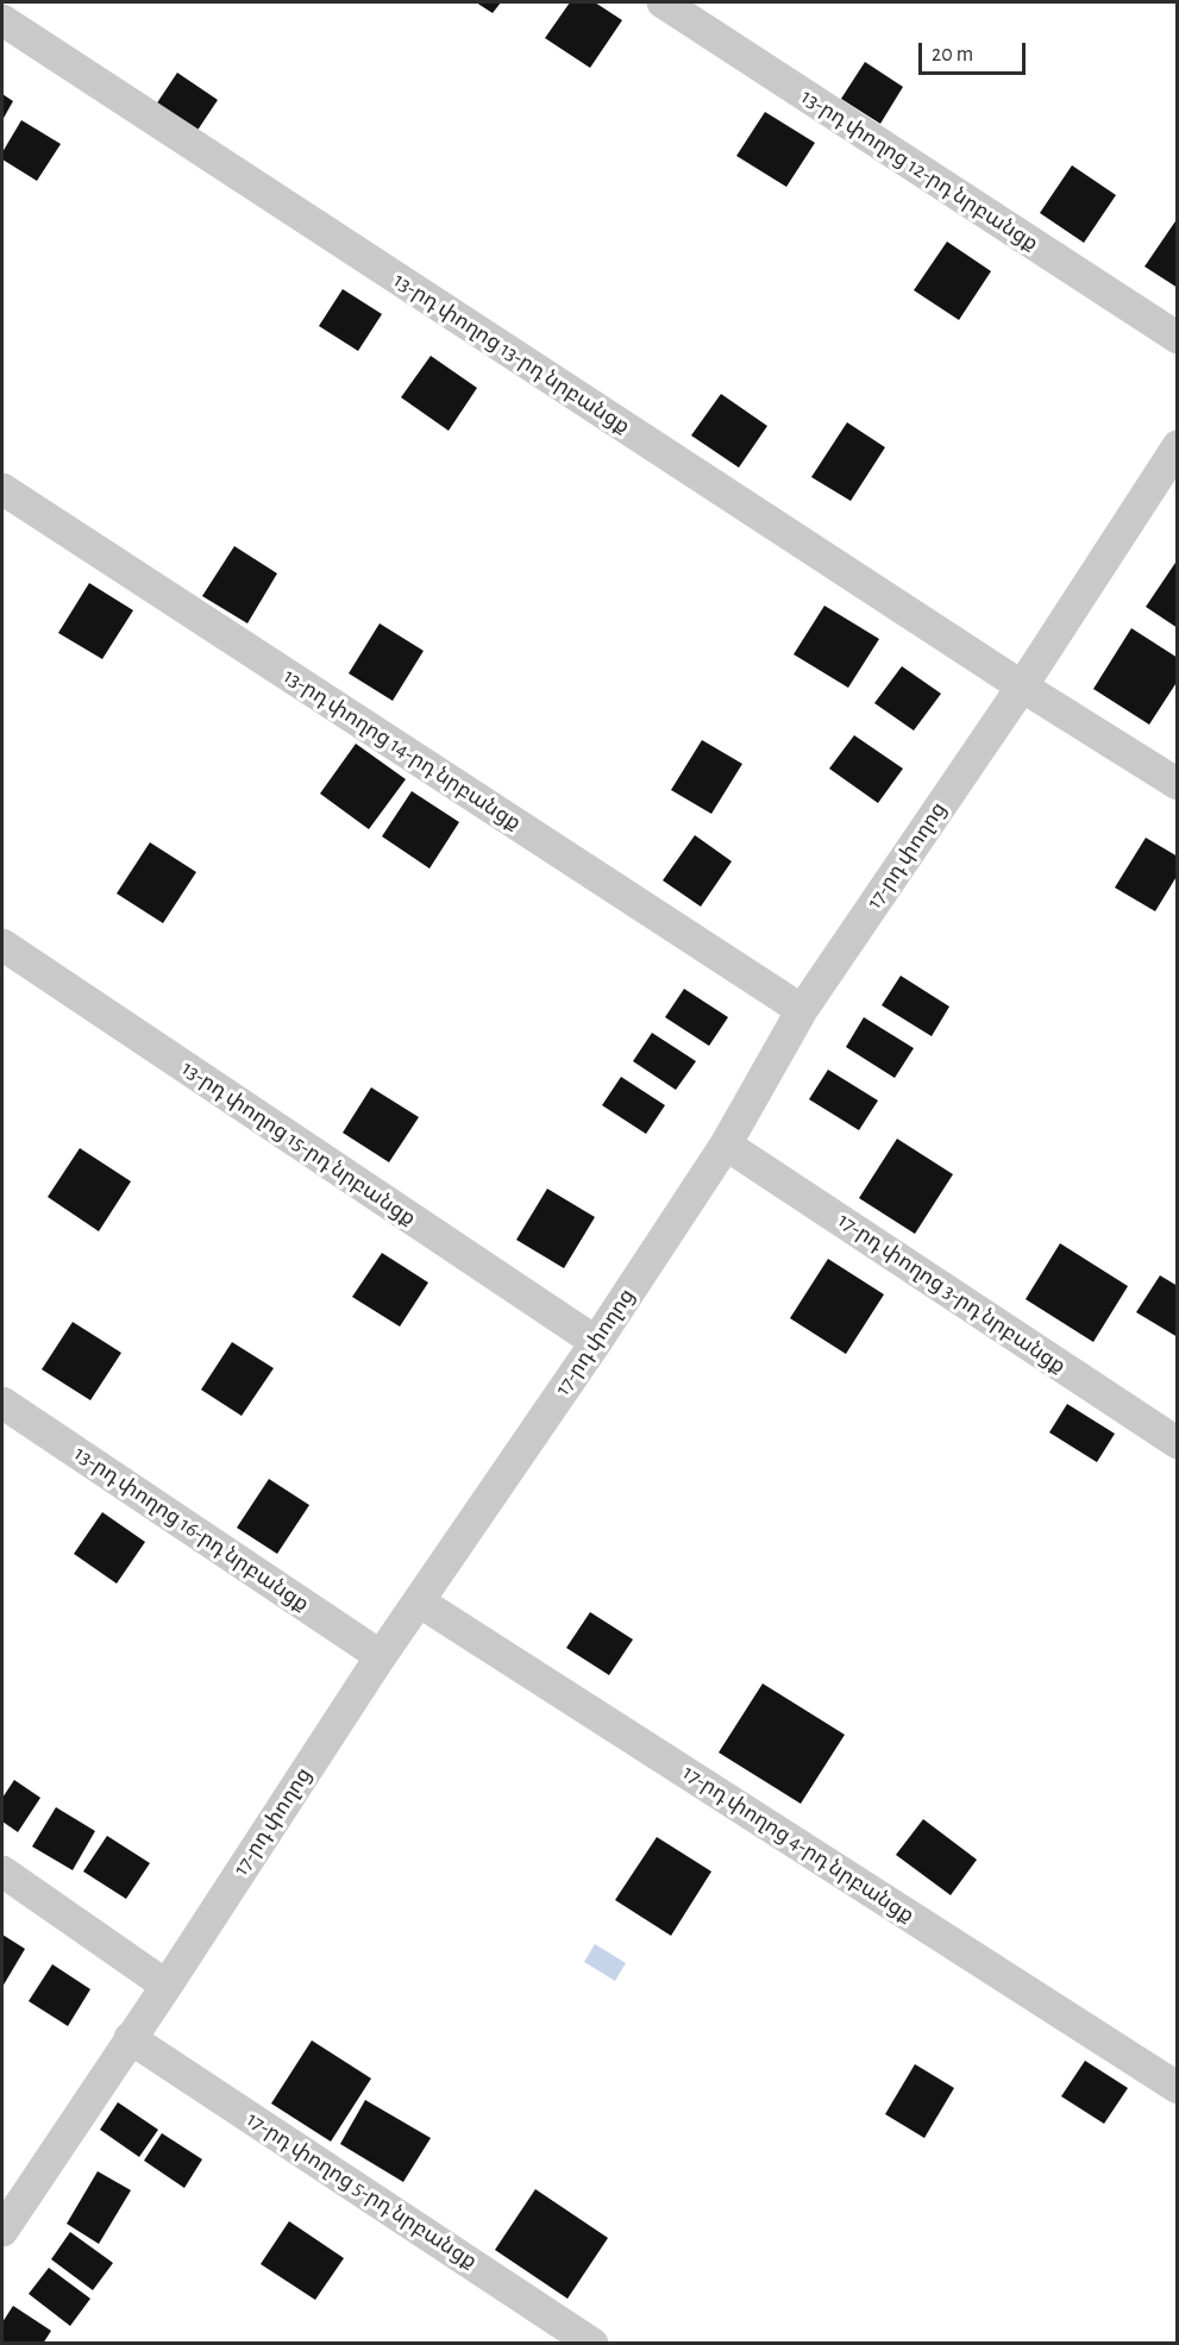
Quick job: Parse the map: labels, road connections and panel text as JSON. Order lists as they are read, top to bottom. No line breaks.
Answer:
{"streets":{"street":["13-րդ փողոց 12-րդ նրբանցք","13-րդ փողոց 13-րդ նրբանցք","13-րդ փողոց 14-րդ նրբանցք","17-րդ փողոց","13-րդ փողոց 15-րդ նրբանցք","17-րդ փողոց 3-րդ նրբանցք","13-րդ փողոց 16-րդ նրբանցք","17-րդ փողոց 4-րդ նրբանցք","17-րդ փողոց 5-րդ նրբանցք"]},"crossings":[["13-րդ փողոց 13-րդ նրբանցք","17-րդ փողոց"],["13-րդ փողոց 14-րդ նրբանցք","17-րդ փողոց"],["17-րդ փողոց","13-րդ փողոց 15-րդ նրբանցք"],["17-րդ փողոց","17-րդ փողոց 3-րդ նրբանցք"],["17-րդ փողոց","13-րդ փողոց 16-րդ նրբանցք"],["17-րդ փողոց","17-րդ փողոց 4-րդ նրբանցք"],["17-րդ փողոց","17-րդ փողոց 5-րդ նրբանցք"]],"scale_bar":"20 m"}
